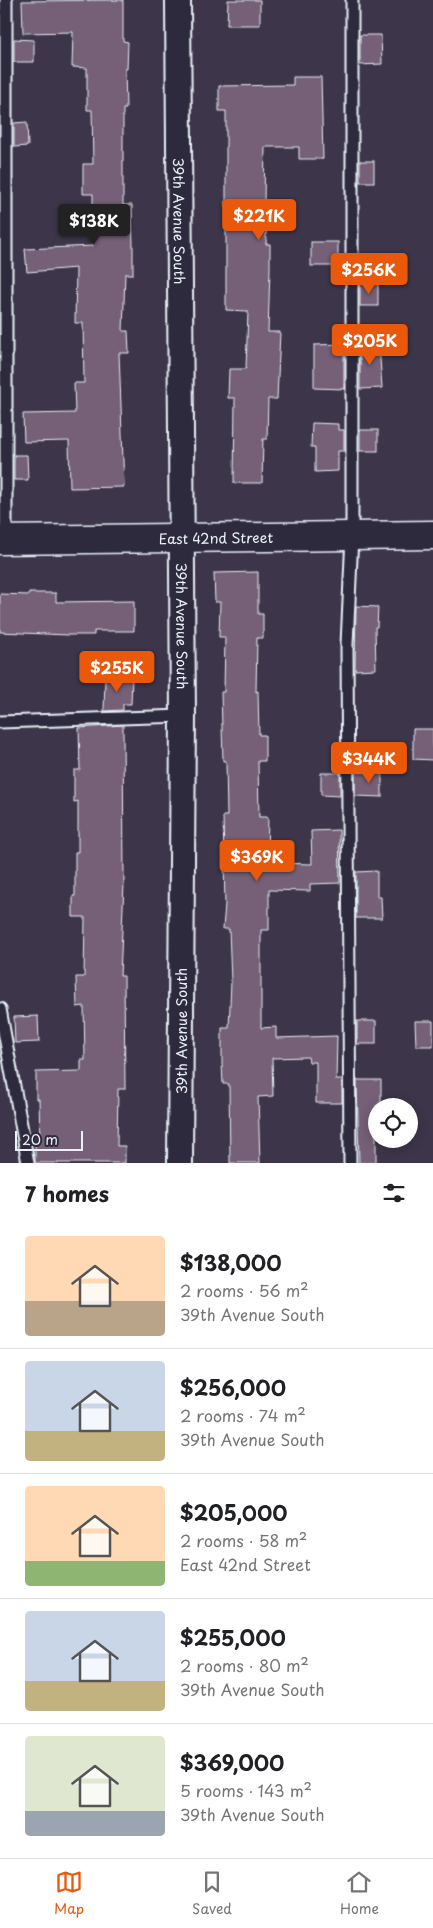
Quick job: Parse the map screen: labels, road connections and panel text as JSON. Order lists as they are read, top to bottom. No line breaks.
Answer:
{"streets":{"street":["39th Avenue South","East 42nd Street"]},"crossings":[["39th Avenue South","East 42nd Street"]],"scale_bar":"20 m","page":{"price":["$221K","$138K","$256K","$205K","$255K","$344K","$369K"],"scale":"20 m","heading":"7 homes","list":[{"name":"$138,000","note":"2 rooms · 56 m² · 39th Avenue South"},{"name":"$256,000","note":"2 rooms · 74 m² · 39th Avenue South"},{"name":"$205,000","note":"2 rooms · 58 m² · East 42nd Street"},{"name":"$255,000","note":"2 rooms · 80 m² · 39th Avenue South"},{"name":"$369,000","note":"5 rooms · 143 m² · 39th Avenue South"}],"tabs":["Map","Saved","Home"]}}
